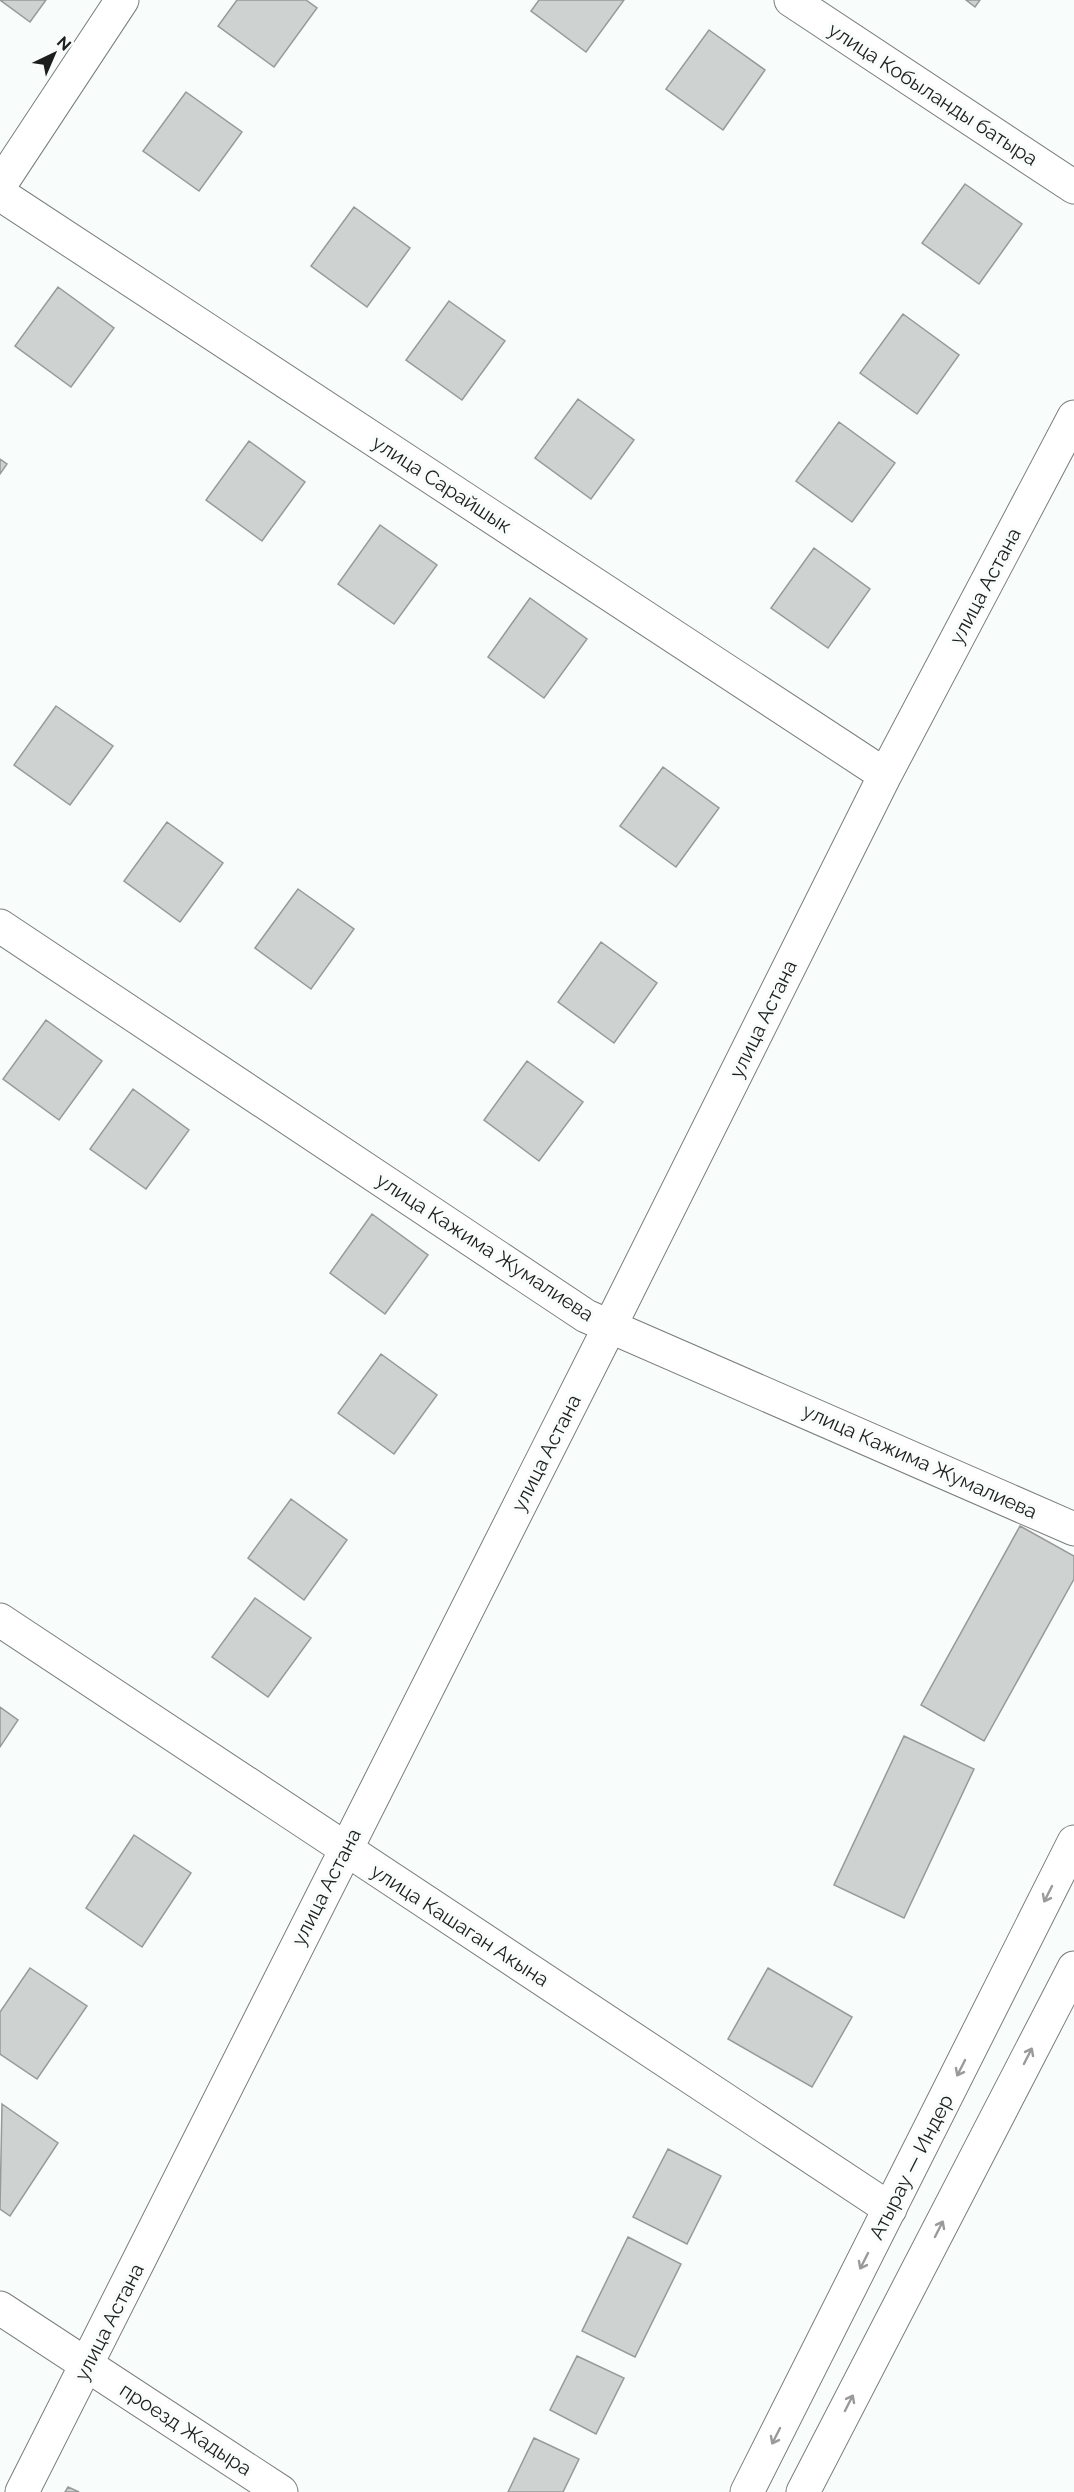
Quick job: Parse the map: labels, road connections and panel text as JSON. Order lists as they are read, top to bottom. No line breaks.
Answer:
{"streets":{"street":["улица Кобыланды батыра","улица Сарайшык","улица Астана","улица Кажима Жумалиева","улица Кашаган Акына","Атырау — Индер","проезд Жадыра"]},"crossings":[["улица Сарайшык","улица Астана"],["улица Астана","улица Кажима Жумалиева"],["улица Астана","улица Кашаган Акына"],["улица Астана","проезд Жадыра"],["улица Кашаган Акына","Атырау — Индер"]],"north":"top right"}
